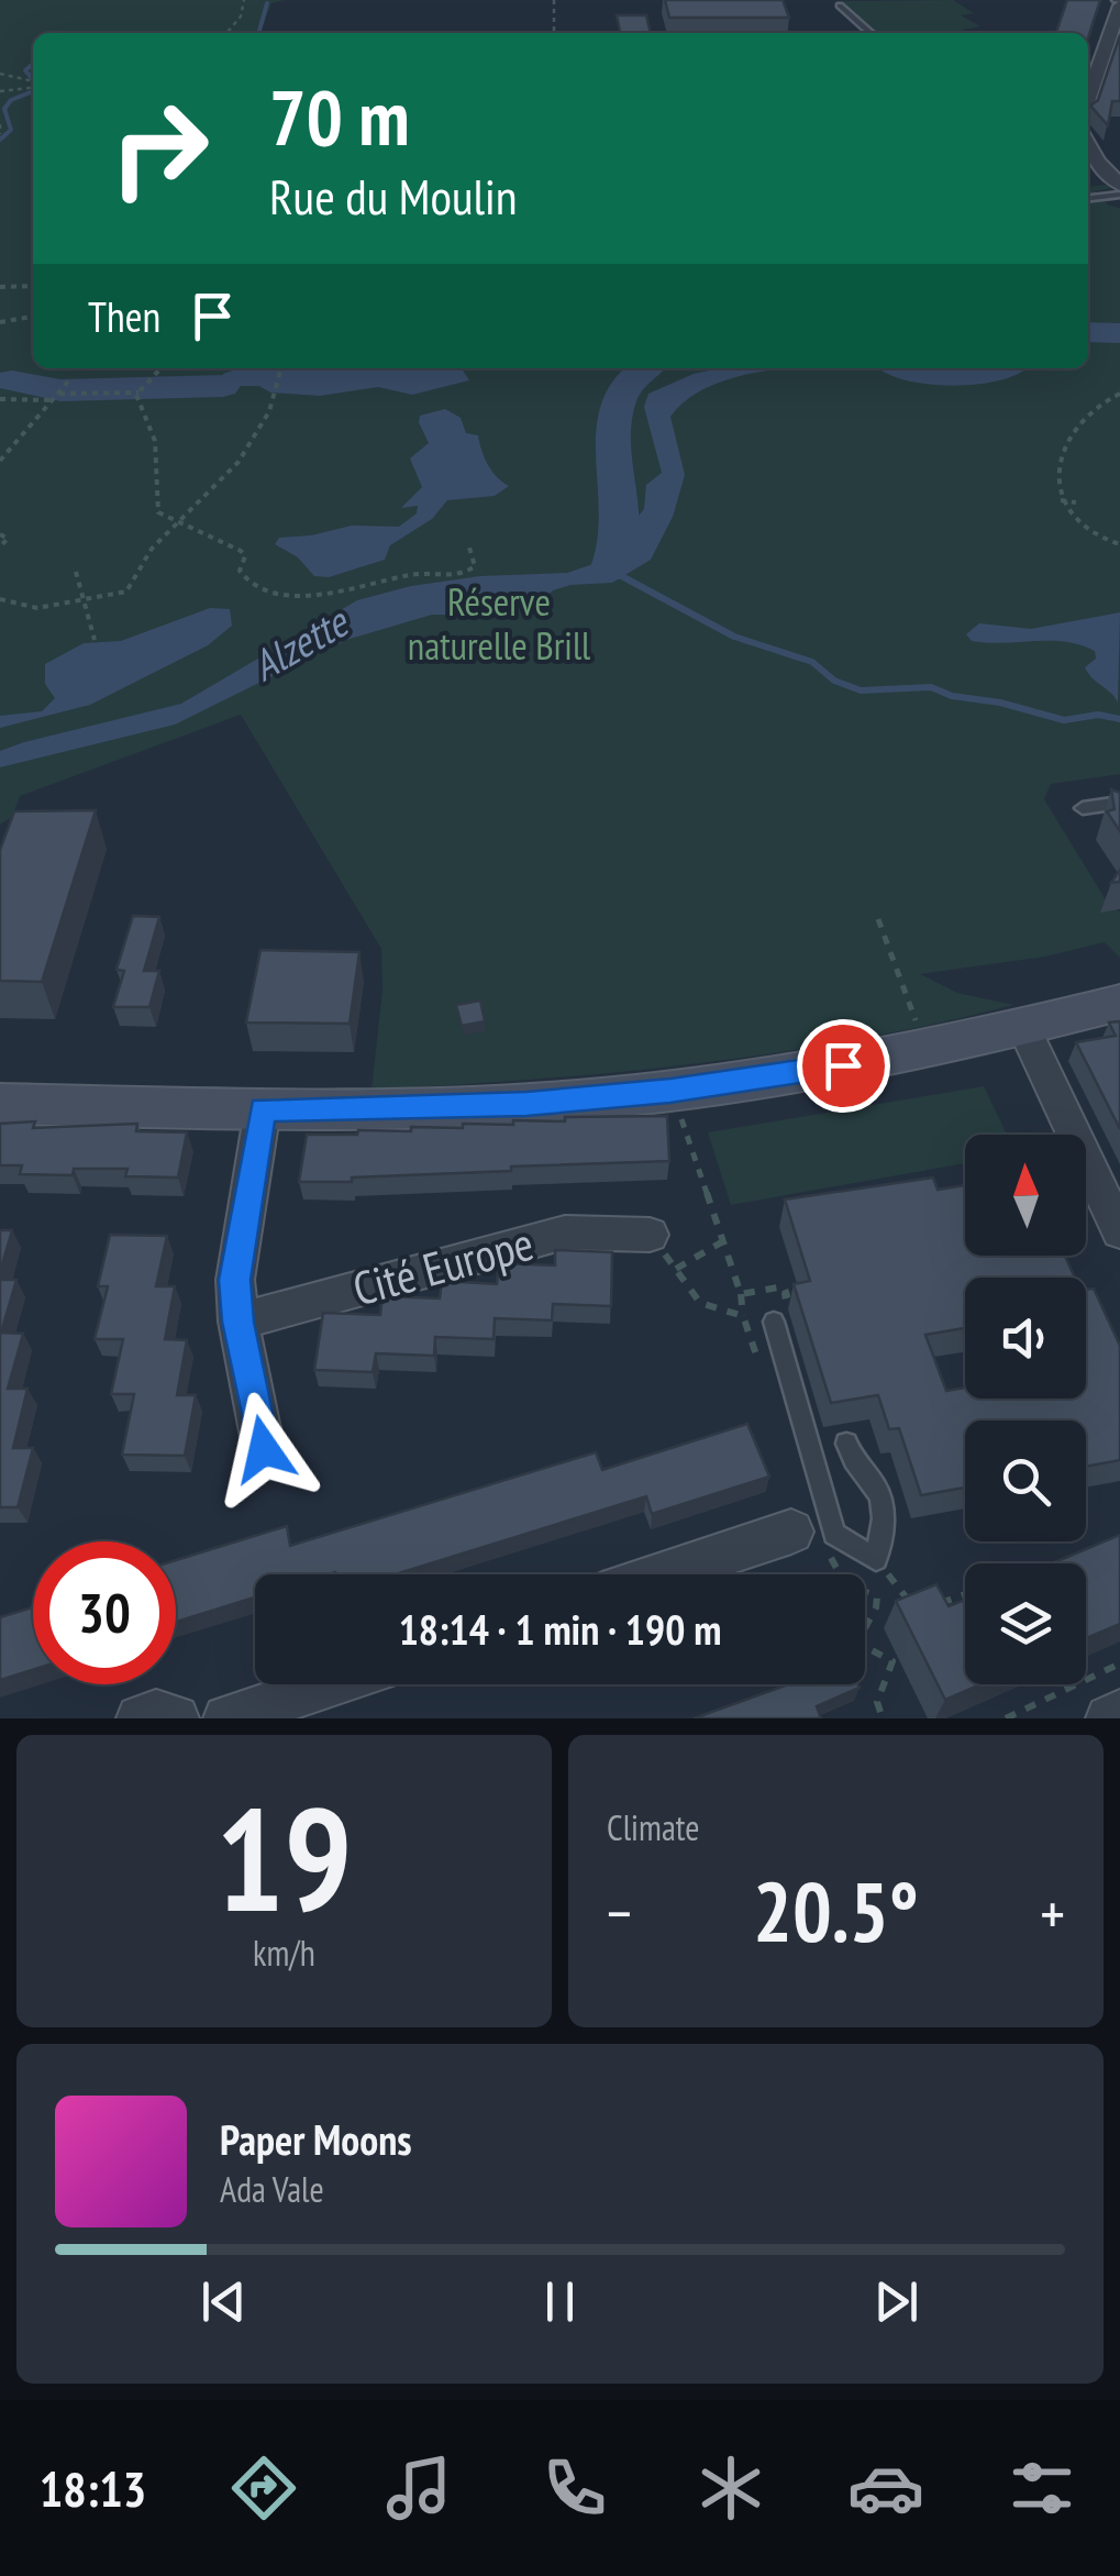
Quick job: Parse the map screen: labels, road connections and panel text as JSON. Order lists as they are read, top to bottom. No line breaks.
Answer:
{"streets":{"street":["Cité Europe"]},"water":["Alzette"],"parks":["Réserve naturelle Brill"],"north":"top","page":{"turn":["70 m","Rue du Moulin"],"then":"Then","limit":"30","trip":"18:14 · 1 min · 190 m","tile":[["19","km/h"],"Climate"],"heat":["−","20.5°","+"],"song":["Paper Moons","Ada Vale"],"tabs":"18:13"}}
